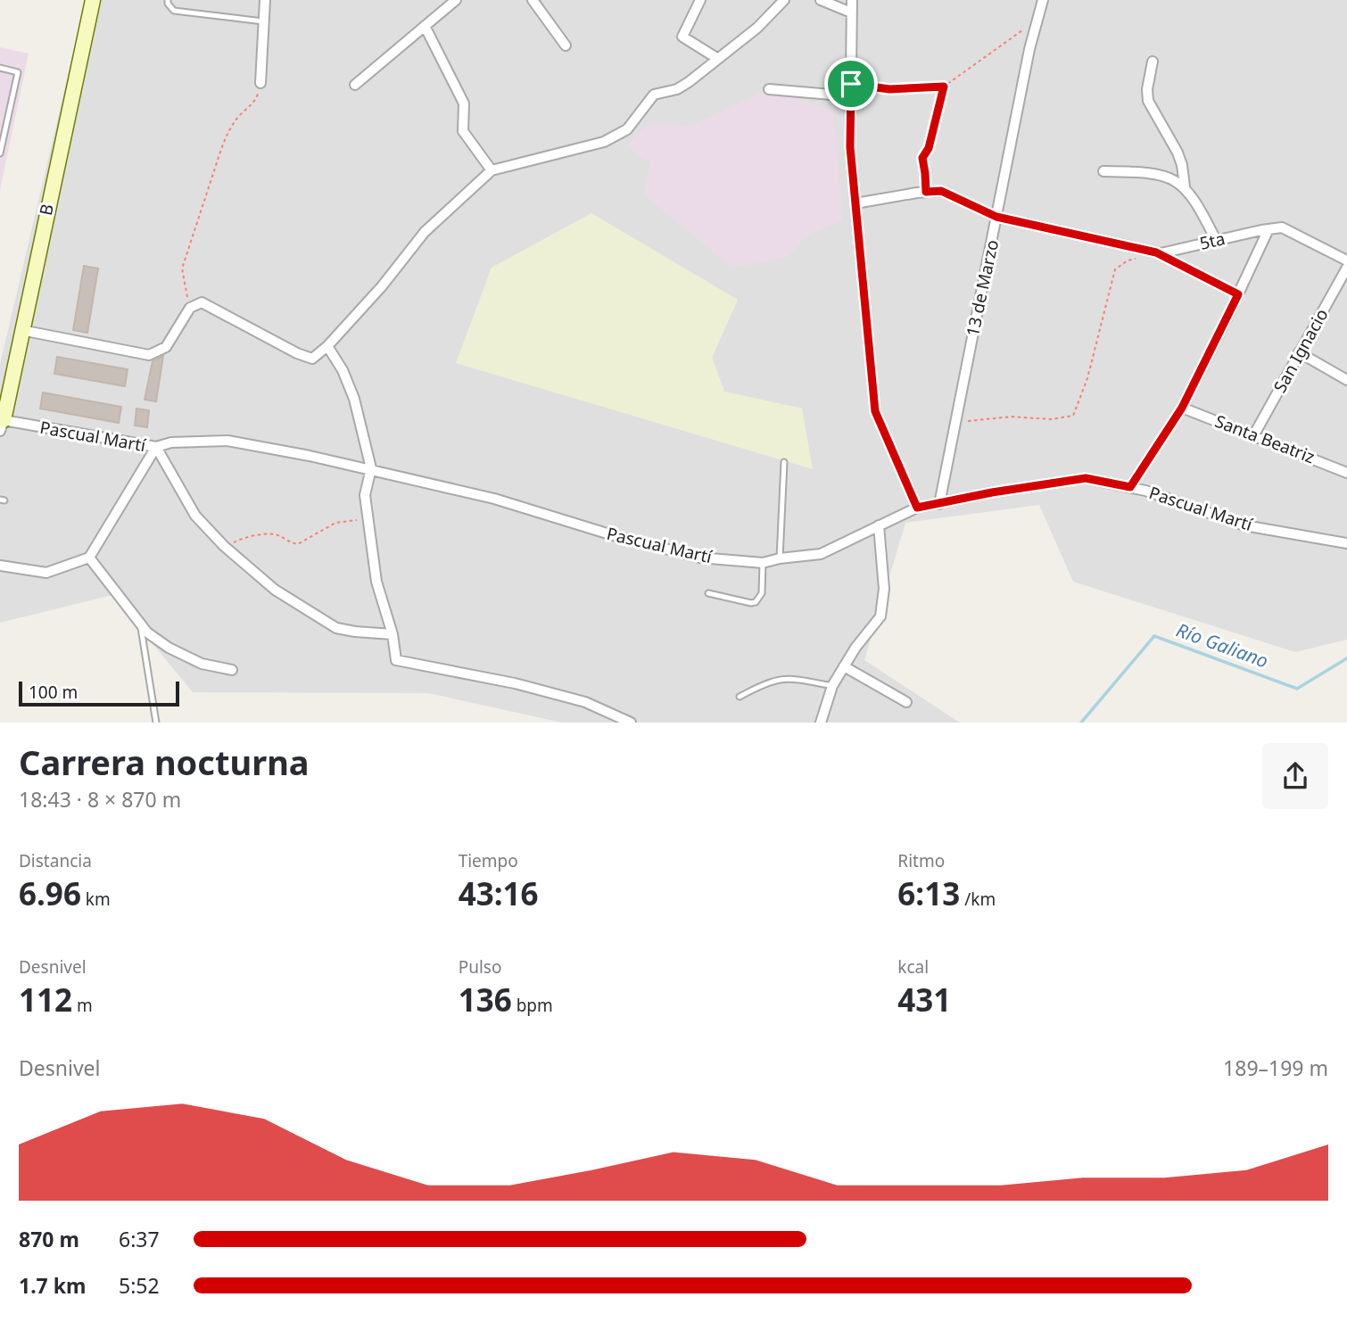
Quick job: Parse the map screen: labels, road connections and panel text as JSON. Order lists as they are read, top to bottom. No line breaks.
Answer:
{"streets":{"street":["B","5ta","13 de Marzo","San Ignacio","Pascual Martí","Santa Beatriz"]},"crossings":[["B","Pascual Martí"],["5ta","13 de Marzo"],["13 de Marzo","Pascual Martí"],["San Ignacio","Santa Beatriz"]],"water":["Río Galiano"],"scale_bar":"100 m","page":{"scale":"100 m","heading":["Carrera nocturna","18:43 · 8 × 870 m"],"stats":[["Distancia","6.96 km"],["Tiempo","43:16"],["Ritmo","6:13 /km"],["Desnivel","112 m"],["Pulso","136 bpm"],["kcal","431"]],"chart":["Desnivel","189–199 m"],"list":[{"name":"870 m","note":"6:37"},{"name":"1.7 km","note":"5:52"}]}}
